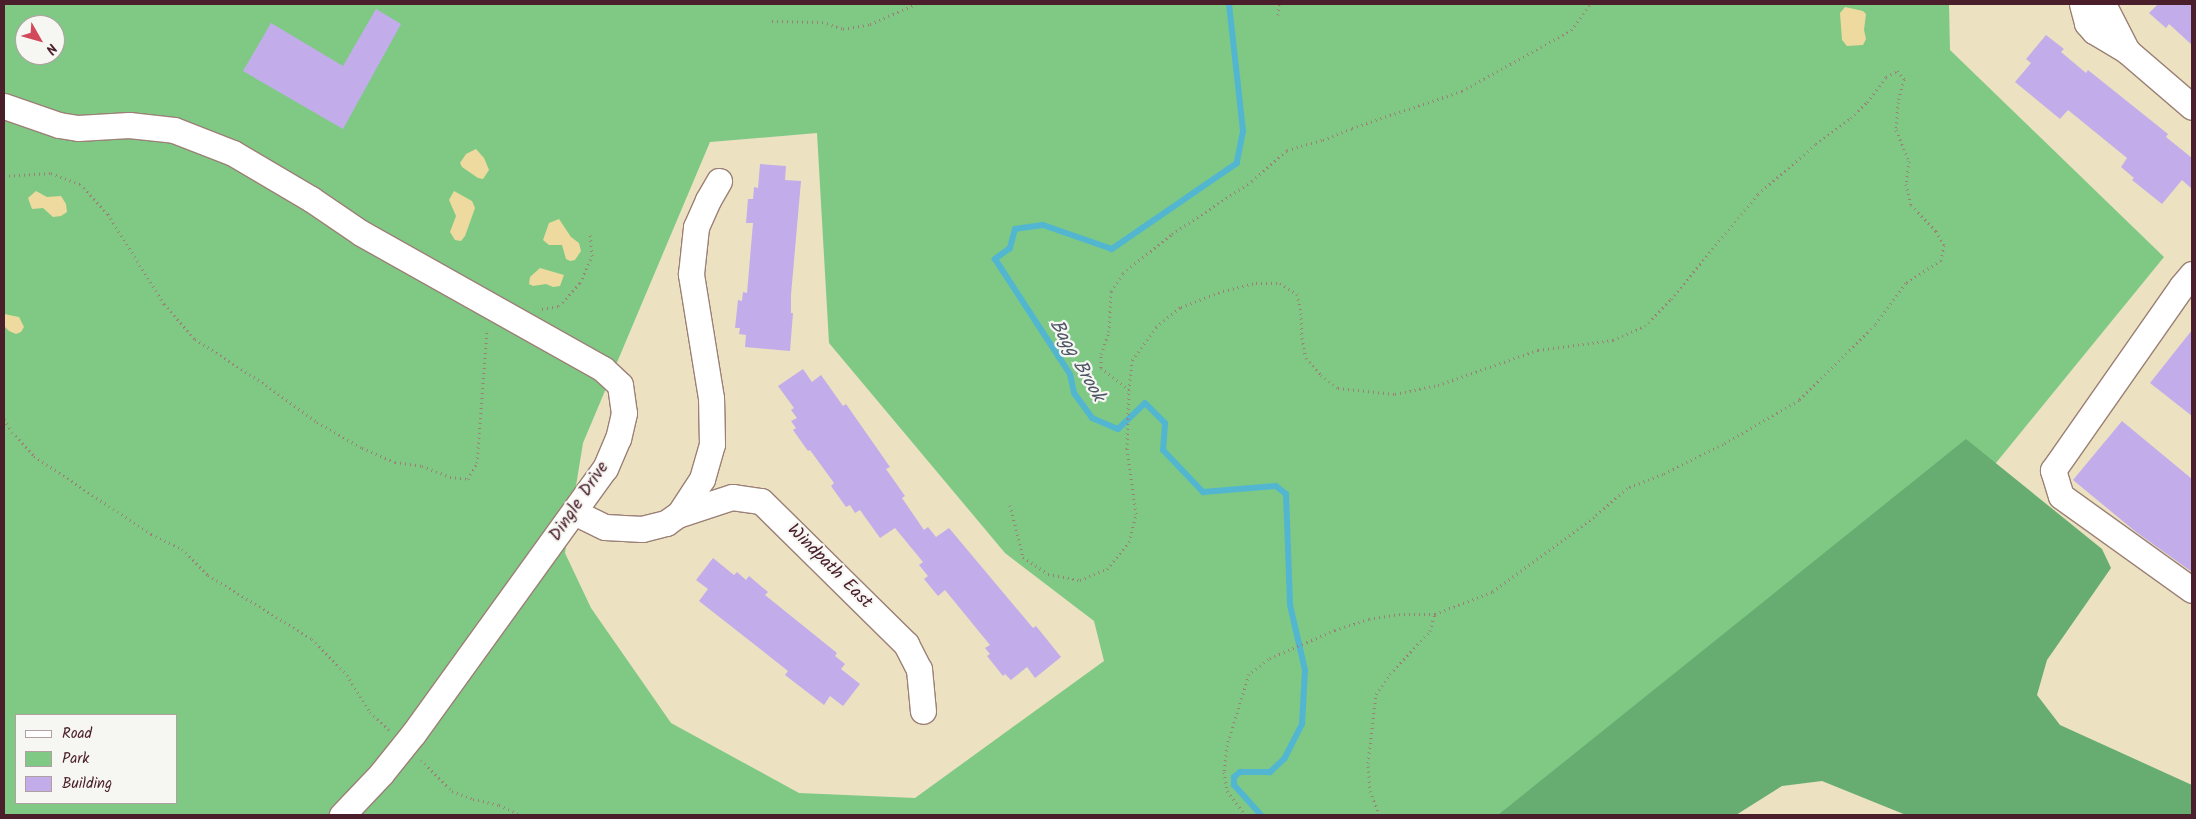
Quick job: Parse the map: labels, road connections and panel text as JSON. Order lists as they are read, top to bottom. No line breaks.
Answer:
{"streets":{"street":["Dingle Drive","Windpath East"]},"crossings":[["Dingle Drive","Windpath East"]],"water":["Bagg Brook"],"legend":["Road","Park","Building"],"north":"bottom right"}
